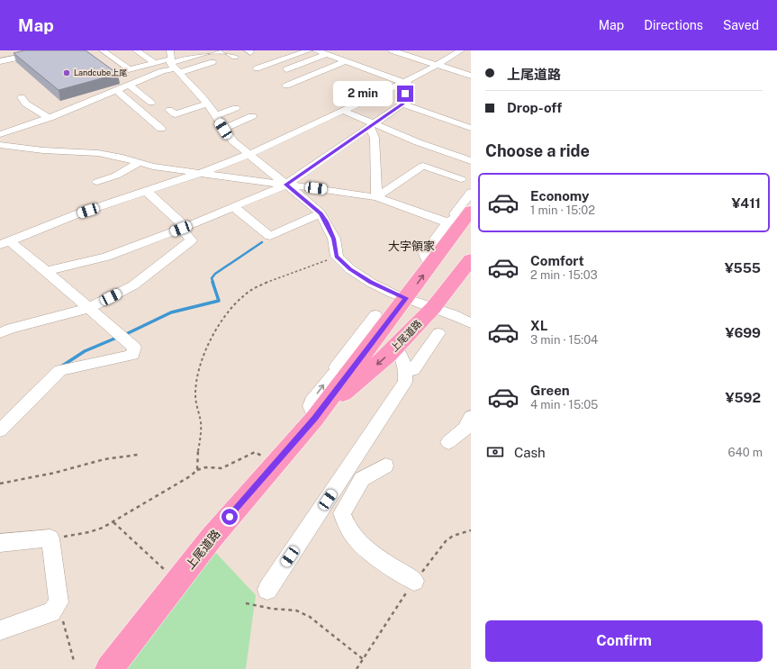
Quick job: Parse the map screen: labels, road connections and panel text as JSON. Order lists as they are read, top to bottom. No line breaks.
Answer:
{"streets":{"highway":["上尾道路"]},"districts":["大字領家"],"places":["Landcube上尾"],"page":{"header":"Map","nav":["Map","Directions","Saved"],"banner":["上尾道路","Drop-off"],"bubble":"2 min","heading":"Choose a ride","list":[{"name":"Economy","note":"1 min · 15:02","value":"¥411"},{"name":"Comfort","note":"2 min · 15:03","value":"¥555"},{"name":"XL","note":"3 min · 15:04","value":"¥699"},{"name":"Green","note":"4 min · 15:05","value":"¥592"}],"pay":["Cash","640 m"],"buttons":"Confirm"}}
